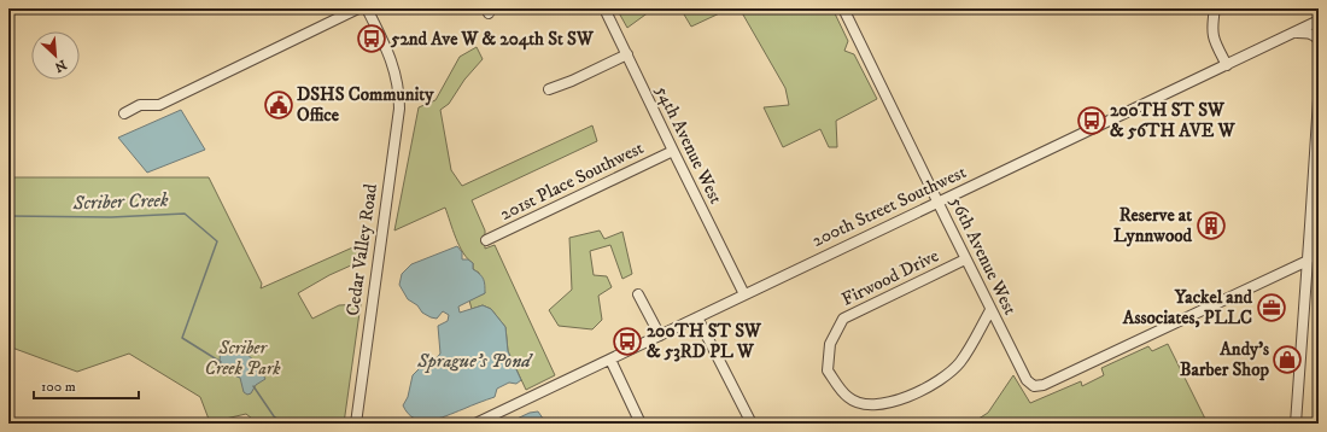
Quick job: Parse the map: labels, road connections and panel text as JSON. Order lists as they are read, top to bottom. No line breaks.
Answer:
{"streets":{"street":["54th Avenue West","201st Place Southwest","200th Street Southwest","Cedar Valley Road","56th Avenue West","Firwood Drive"]},"crossings":[["54th Avenue West","201st Place Southwest"],["54th Avenue West","200th Street Southwest"],["200th Street Southwest","56th Avenue West"],["56th Avenue West","Firwood Drive"]],"water":["Scriber Creek","Sprague's Pond"],"parks":["Scriber Creek Park"],"places":{"bus stop":["52nd Ave W & 204th St SW","200TH ST SW & 56TH AVE W","200TH ST SW & 53RD PL W"],"public building":["DSHS Community Office"],"building":["Reserve at Lynnwood"],"office":["Yackel and Associates, PLLC"],"shop":["Andy's Barber Shop"]},"scale_bar":"100 m","north":"bottom right"}
